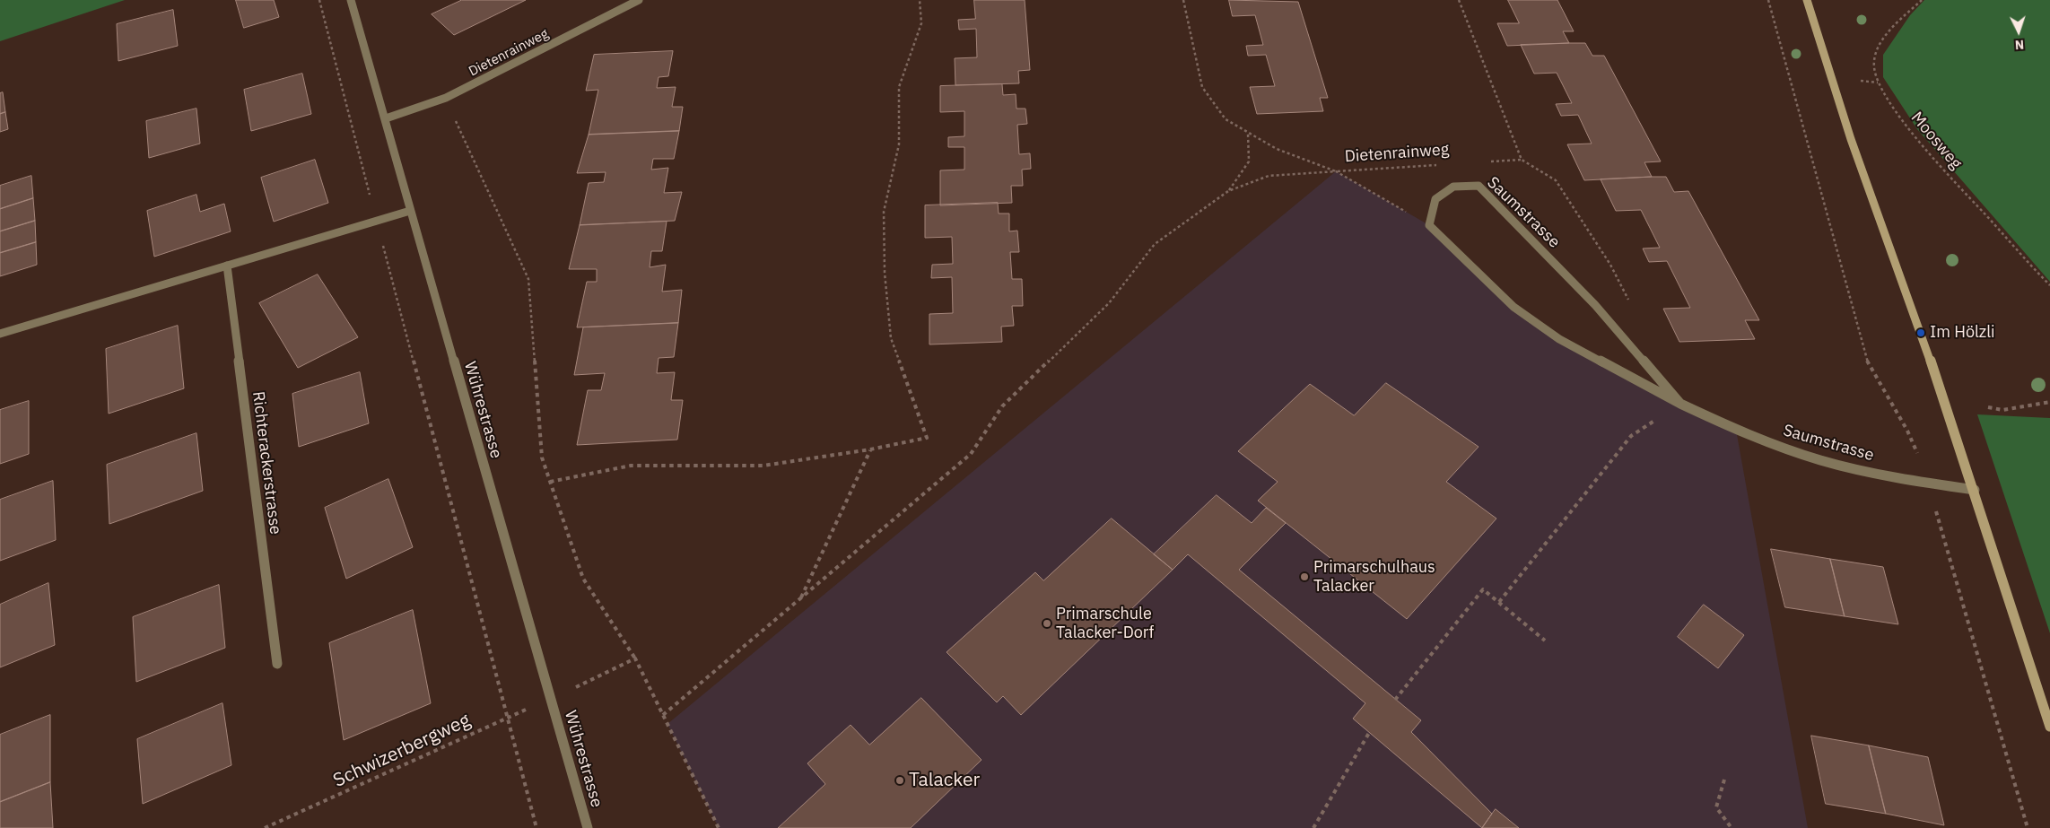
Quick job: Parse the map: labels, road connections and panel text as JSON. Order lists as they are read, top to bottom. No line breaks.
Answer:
{"streets":{"street":["Dietenrainweg","Saumstrasse","Wührestrasse","Richterackerstrasse"],"path":["Moosweg","Schwizerbergweg"]},"crossings":[["Dietenrainweg","Wührestrasse"],["Wührestrasse","Schwizerbergweg"]],"places":["Im Hölzli","Primarschulhaus Talacker","Primarschule Talacker-Dorf","Talacker"],"north":"bottom"}
